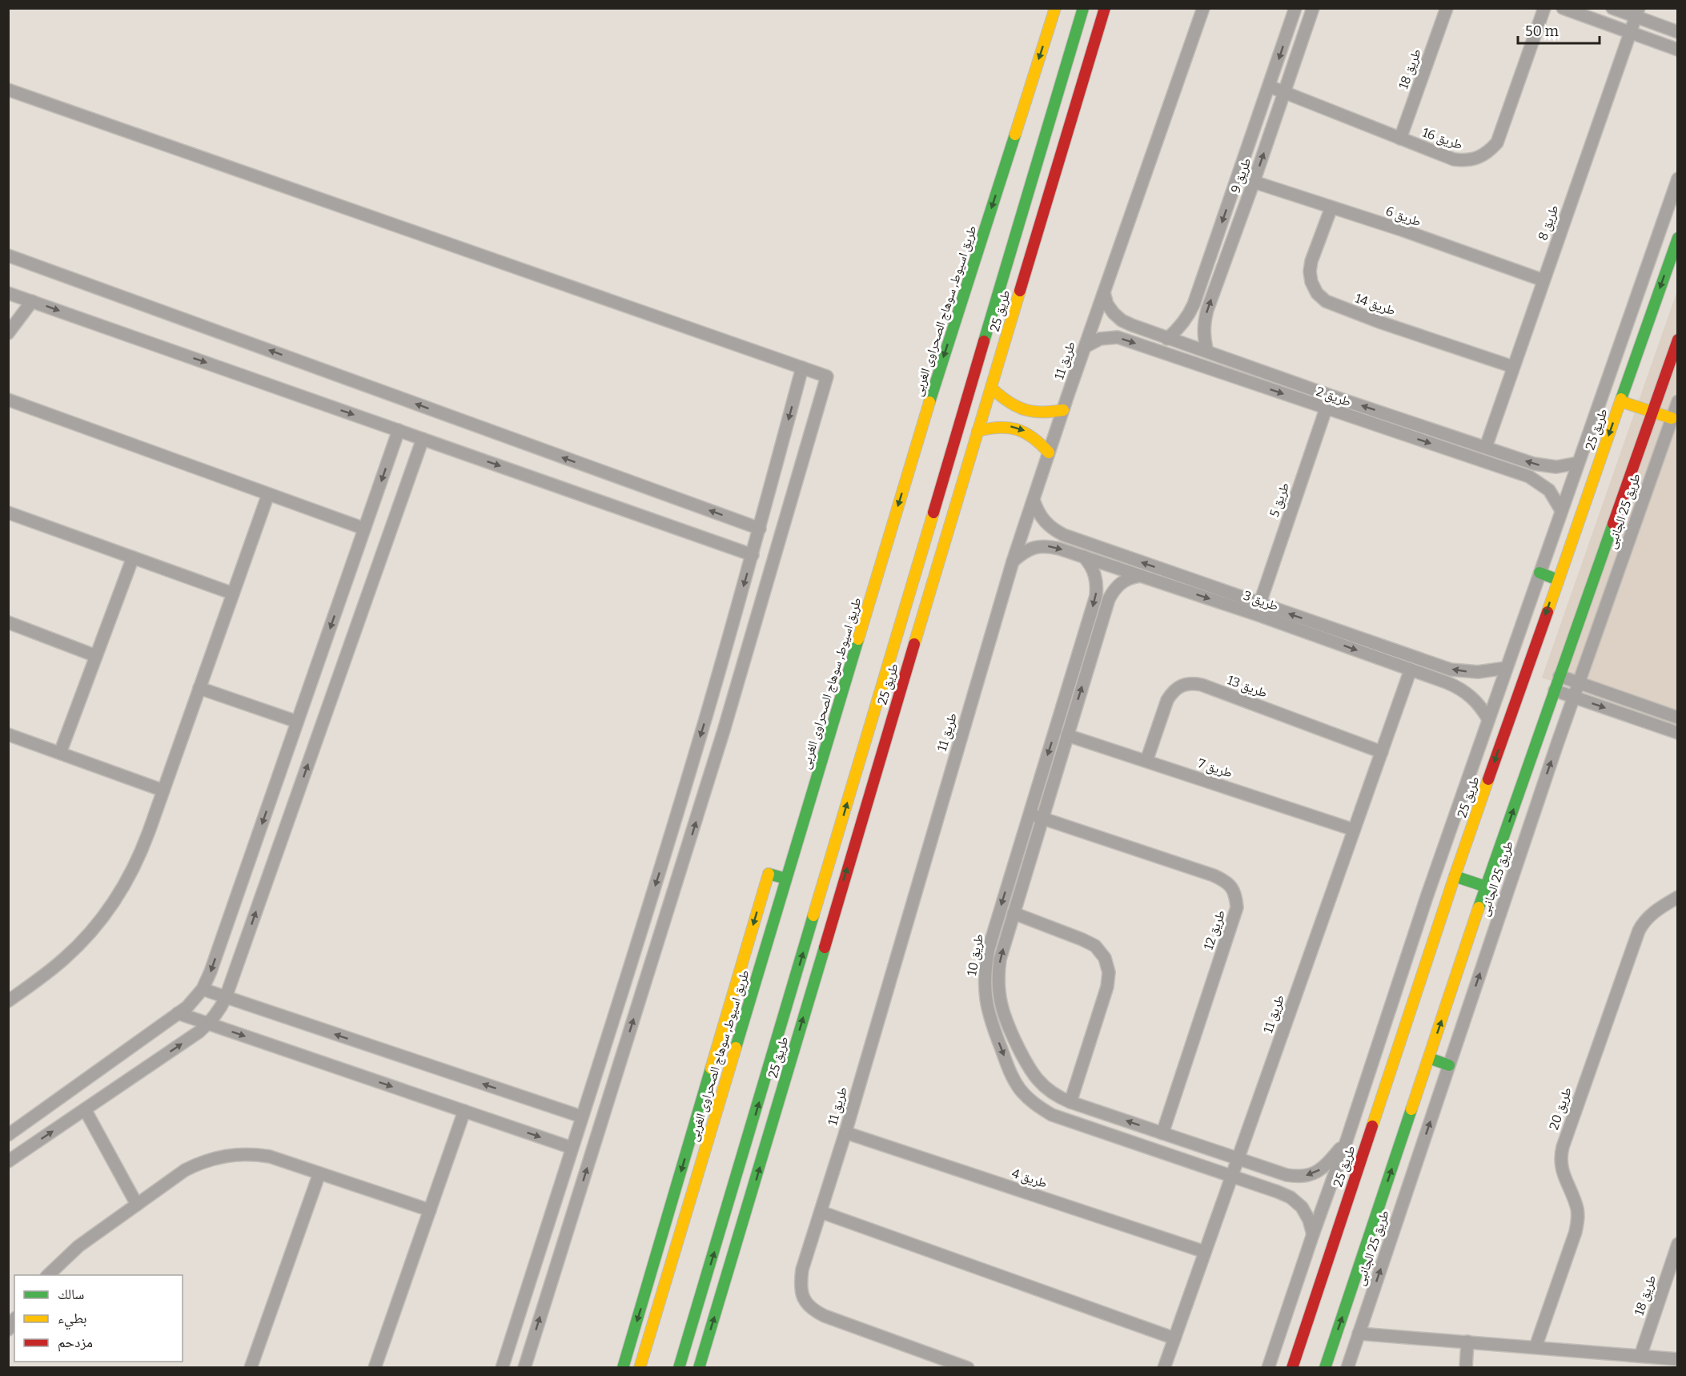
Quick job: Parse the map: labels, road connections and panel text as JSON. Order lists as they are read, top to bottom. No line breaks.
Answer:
{"streets":{"street":["طريق 18","طريق 16","طريق 9","طريق 6","طريق 8","طريق 14","طريق اسيوط, سوهاج الصحراوى الغربى","طريق 25","طريق 11","طريق 2","طريق 5","طريق 25 الجانبى","طريق 3","طريق 13","طريق 7","طريق 12","طريق 10","طريق 20","طريق 4"]},"crossings":[["طريق 18","طريق 16"],["طريق 16","طريق 9"],["طريق 9","طريق 6"],["طريق 9","طريق 2"],["طريق 6","طريق 8"],["طريق 6","طريق 14"],["طريق 8","طريق 14"],["طريق 8","طريق 2"],["طريق 11","طريق 2"],["طريق 11","طريق 3"],["طريق 11","طريق 13"],["طريق 11","طريق 7"],["طريق 11","طريق 10"],["طريق 11","طريق 4"],["طريق 2","طريق 5"],["طريق 5","طريق 3"],["طريق 3","طريق 10"],["طريق 13","طريق 7"],["طريق 7","طريق 10"],["طريق 12","طريق 10"]],"legend":["سالك","بطيء","مزدحم"],"scale_bar":"50 m"}
